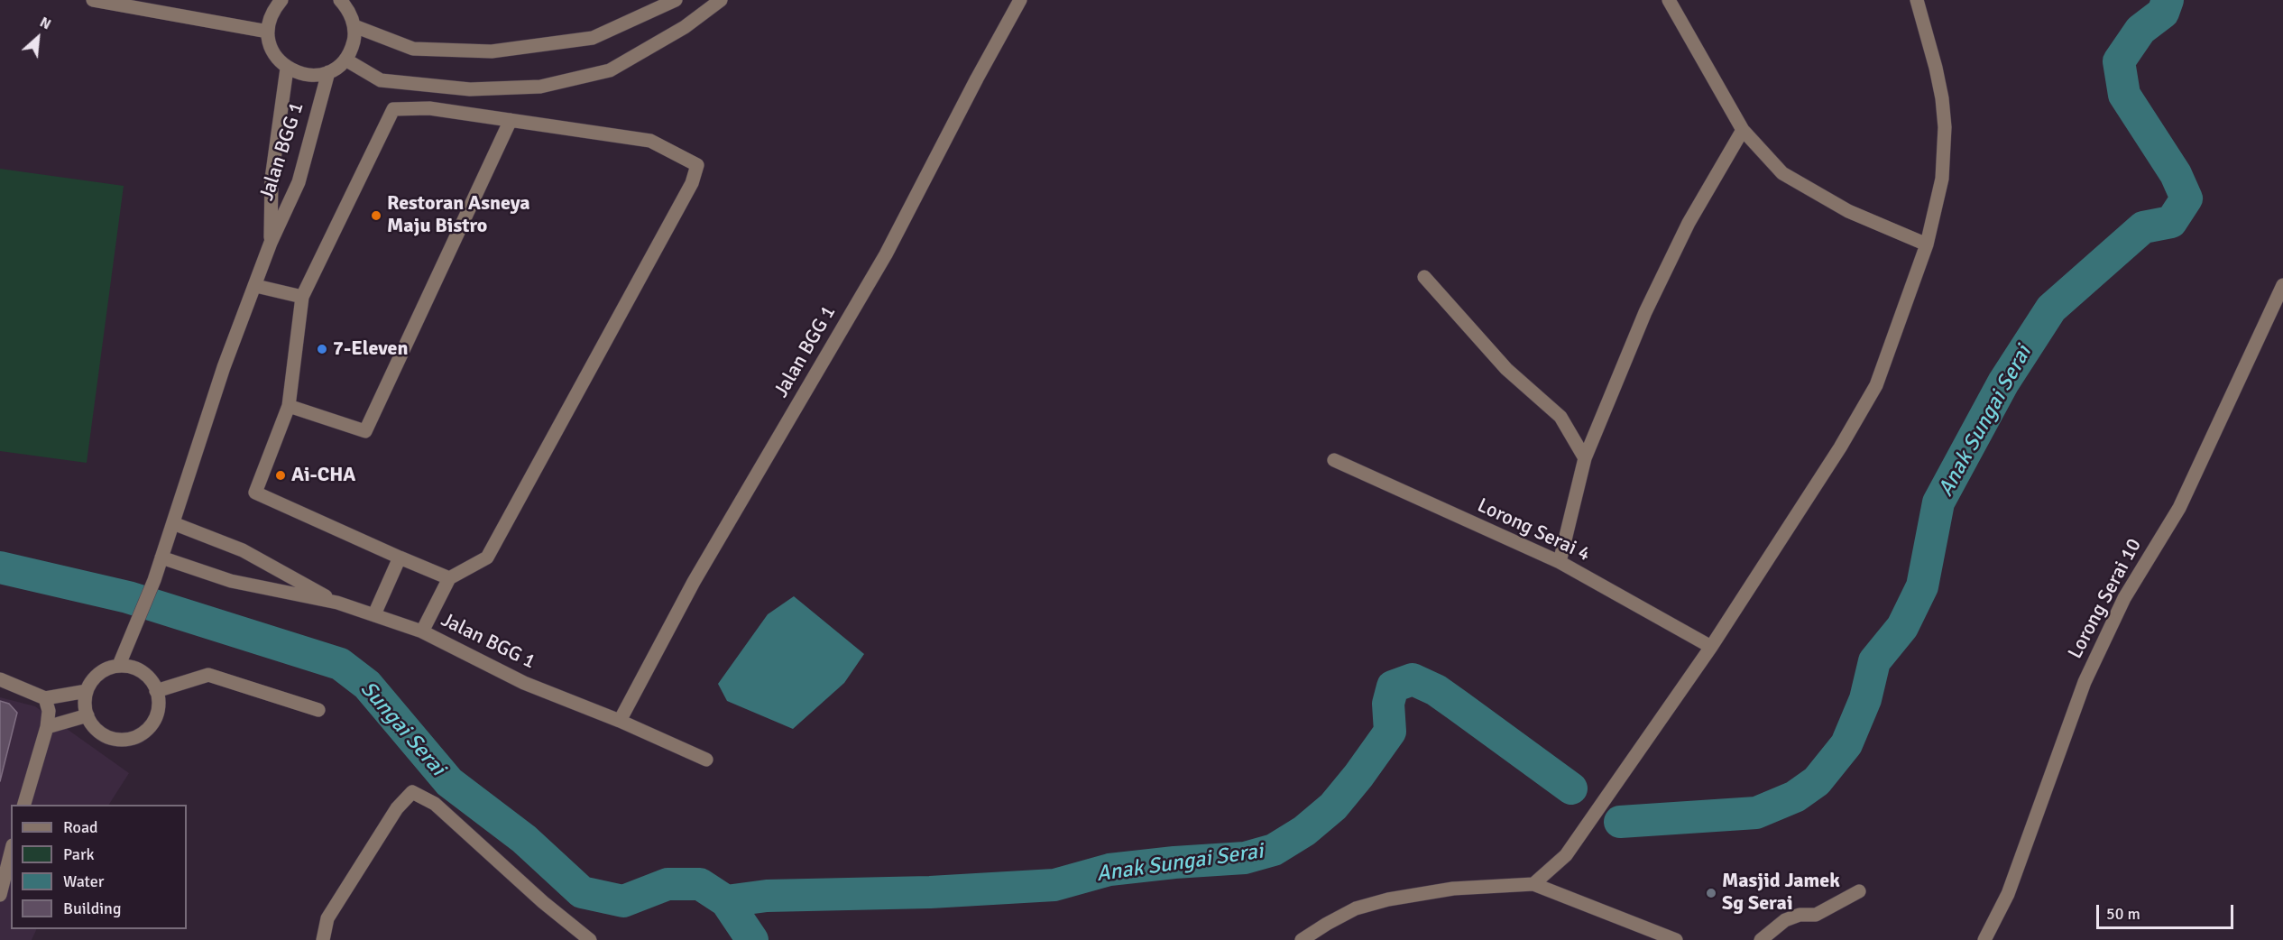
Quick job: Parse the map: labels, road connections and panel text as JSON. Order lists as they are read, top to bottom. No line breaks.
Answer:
{"streets":{"street":["Jalan BGG 1","Lorong Serai 4","Lorong Serai 10"]},"water":["Anak Sungai Serai","Sungai Serai"],"places":["Restoran Asneya Maju Bistro","7-Eleven","Ai-CHA","Masjid Jamek Sg Serai"],"legend":["Road","Park","Water","Building"],"scale_bar":"50 m","north":"top right"}
